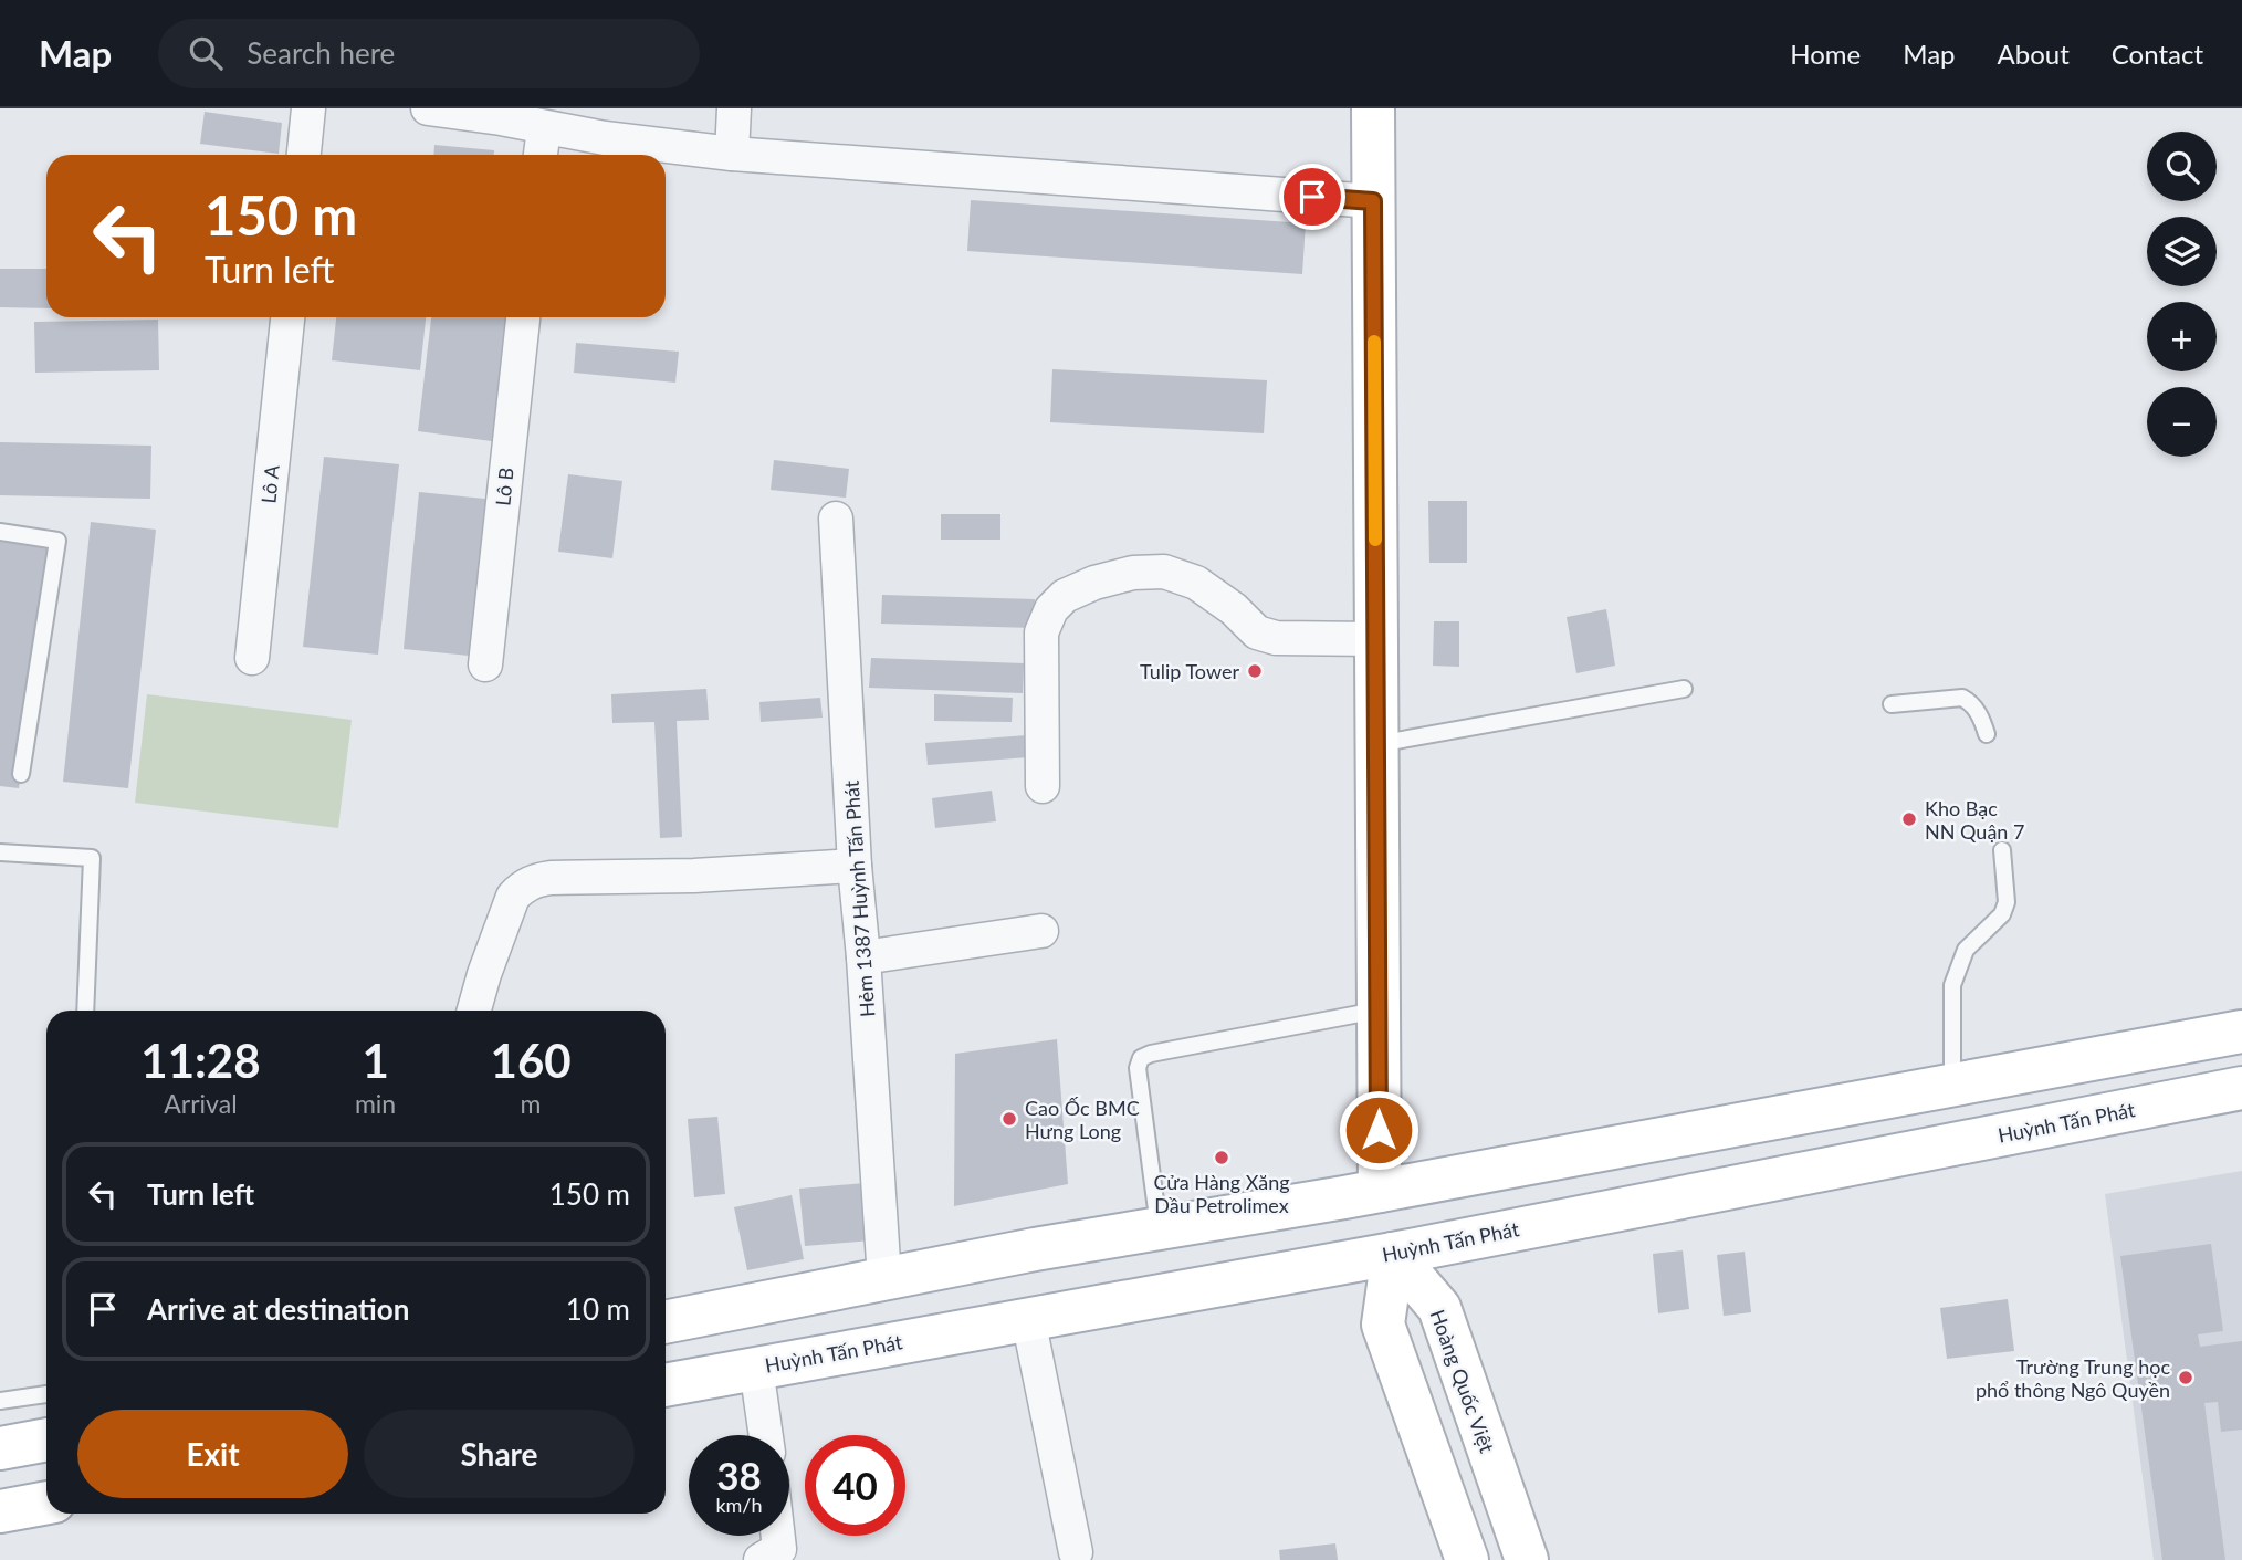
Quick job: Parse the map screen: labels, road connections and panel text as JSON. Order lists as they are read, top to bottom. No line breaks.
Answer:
{"streets":{"main road":["Huỳnh Tấn Phát","Hoàng Quốc Việt"],"street":["Lô A","Lô B","Hẻm 1387 Huỳnh Tấn Phát"]},"crossings":[["Huỳnh Tấn Phát","Hoàng Quốc Việt"]],"places":["Tulip Tower","Kho Bạc NN Quận 7","Cao Ốc BMC Hưng Long","Cửa Hàng Xăng Dầu Petrolimex","Trường Trung học phổ thông Ngô Quyền"],"page":{"header":"Map","search":"Search here","nav":["Home","Map","About","Contact"],"map_buttons":["+","−"],"turn":["150 m","Turn left"],"eta":["11:28","Arrival","1","min","160","m"],"list":[{"name":"Turn left","value":"150 m"},{"name":"Arrive at destination","value":"10 m"}],"buttons":["Exit","Share"],"speed":"38 km/h","limit":"40"}}
